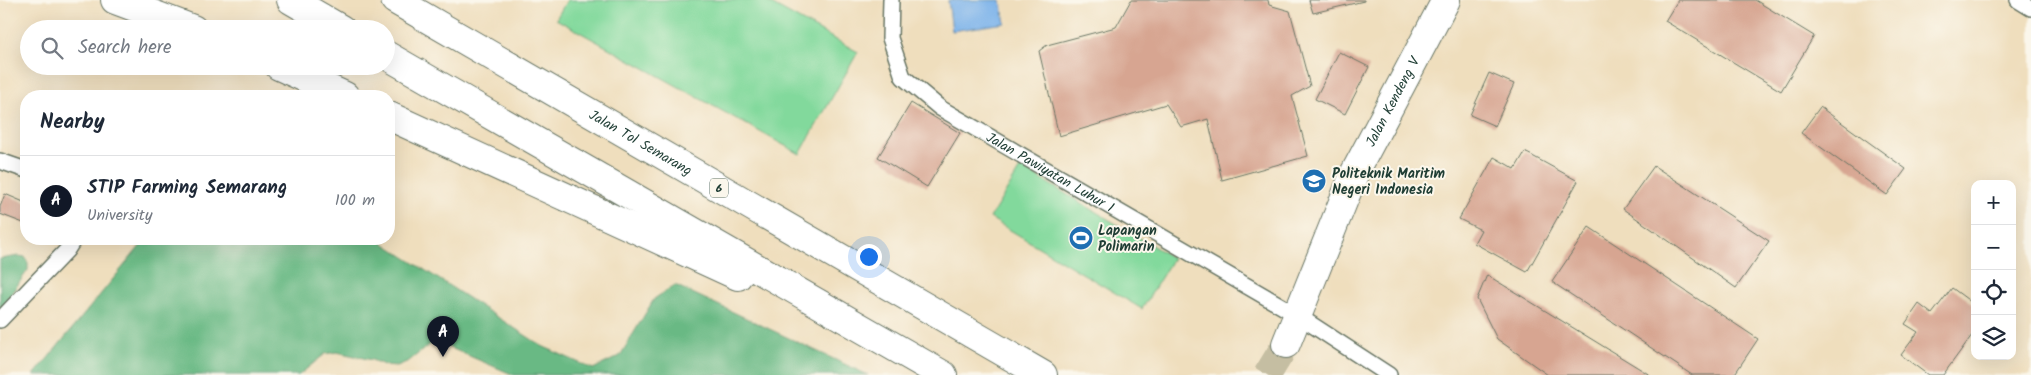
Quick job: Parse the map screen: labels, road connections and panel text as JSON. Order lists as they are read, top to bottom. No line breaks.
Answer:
{"streets":{"main road":["Jalan Kendeng V","Jalan Tol Semarang","6"],"lane":["Jalan Pawiyatan Luhur 1"]},"crossings":[["Jalan Kendeng V","Jalan Pawiyatan Luhur 1"]],"places":{"school or university":["Politeknik Maritim Negeri Indonesia"],"sports":["Lapangan Polimarin"]},"page":{"search":"Search here","heading":"Nearby","list":[{"mark":"A","name":"STIP Farming Semarang","note":"University","value":"100 m"}],"map_buttons":["+","−"],"pins":"A"}}
